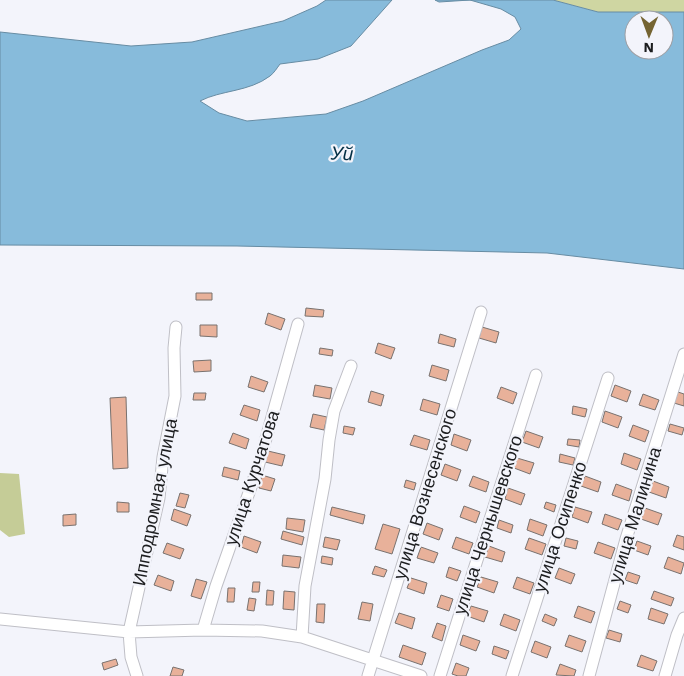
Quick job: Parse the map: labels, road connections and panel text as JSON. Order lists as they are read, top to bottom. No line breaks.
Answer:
{"streets":{"street":["улица Курчатова","улица Вознесенского","Ипподромная улица","улица Малинина","улица Чернышевского","улица Осипенко"]},"water":["Уй"],"north":"bottom"}
